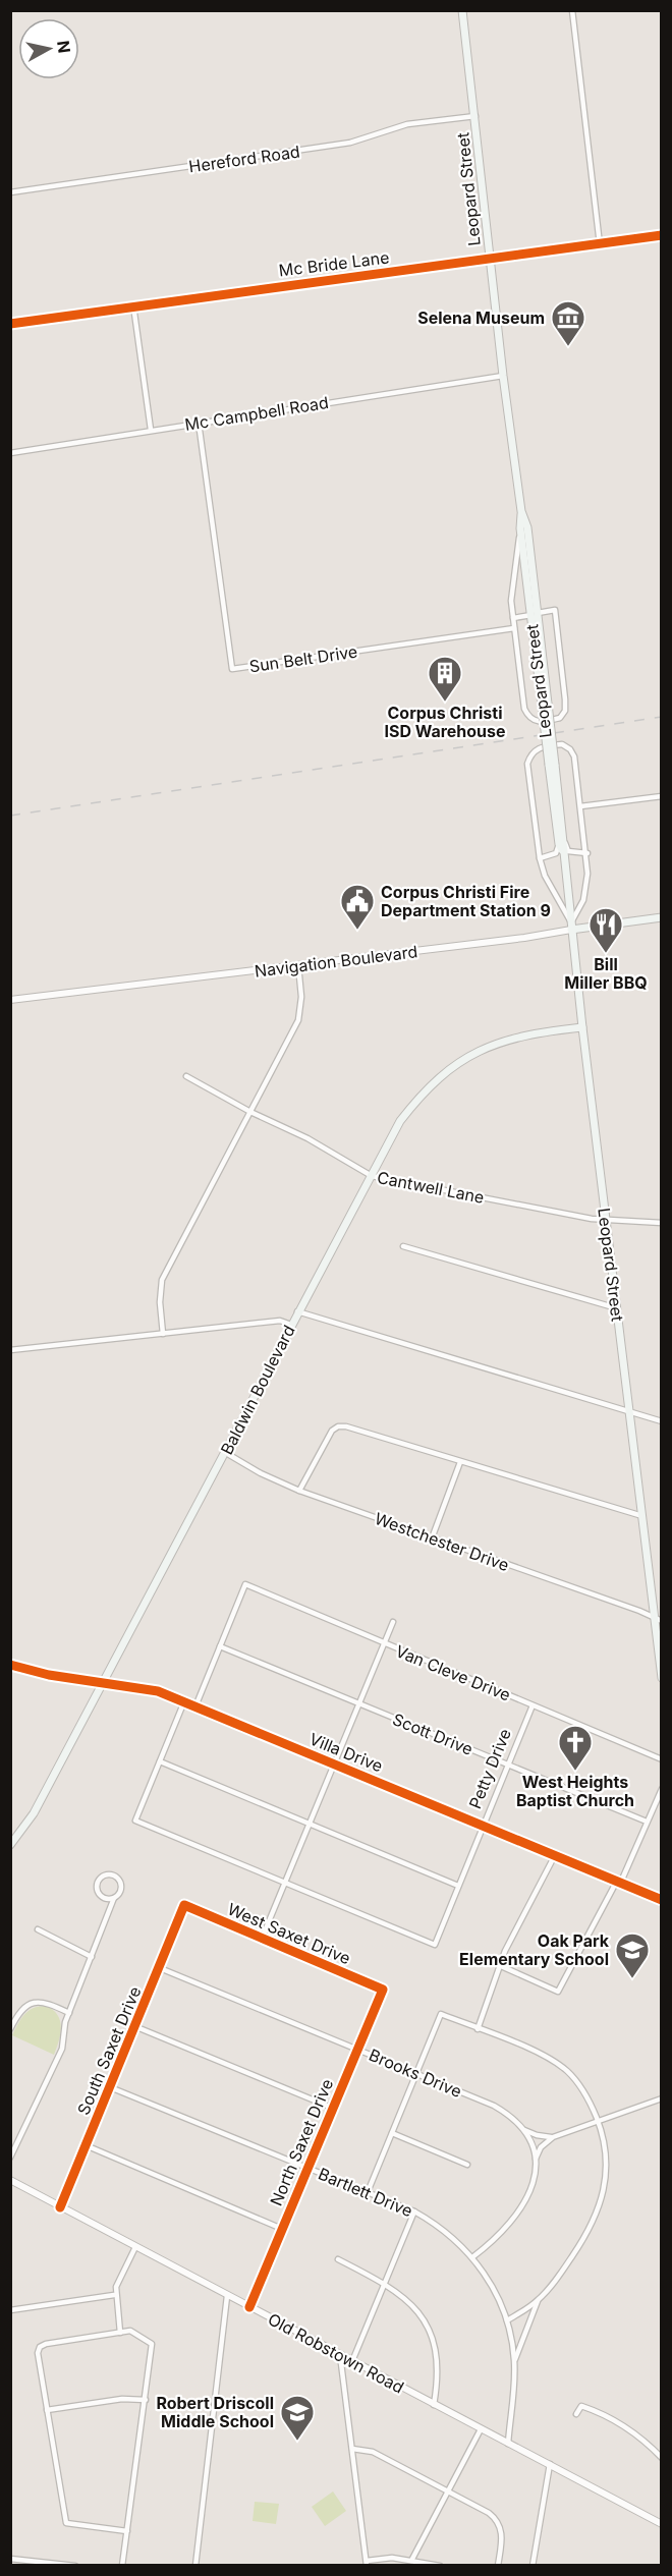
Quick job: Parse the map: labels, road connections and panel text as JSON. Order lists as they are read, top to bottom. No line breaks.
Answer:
{"streets":{"main road":["Leopard Street","Navigation Boulevard","Baldwin Boulevard"],"street":["Hereford Road","Mc Bride Lane","Mc Campbell Road","Sun Belt Drive","Cantwell Lane","Westchester Drive","Van Cleve Drive","Scott Drive","Villa Drive","Petty Drive","West Saxet Drive","South Saxet Drive","Brooks Drive","North Saxet Drive","Bartlett Drive","Old Robstown Road"]},"crossings":[["Hereford Road","Leopard Street"],["Leopard Street","Mc Bride Lane"],["Leopard Street","Mc Campbell Road"],["Leopard Street","Navigation Boulevard"],["Leopard Street","Cantwell Lane"],["Leopard Street","Baldwin Boulevard"],["Leopard Street","Westchester Drive"],["Mc Campbell Road","Sun Belt Drive"],["Cantwell Lane","Baldwin Boulevard"],["Baldwin Boulevard","Westchester Drive"],["Baldwin Boulevard","Villa Drive"],["Van Cleve Drive","Scott Drive"],["Van Cleve Drive","Petty Drive"],["Scott Drive","Petty Drive"],["Villa Drive","Petty Drive"],["West Saxet Drive","South Saxet Drive"],["West Saxet Drive","North Saxet Drive"],["South Saxet Drive","Brooks Drive"],["South Saxet Drive","Bartlett Drive"],["South Saxet Drive","Old Robstown Road"],["Brooks Drive","North Saxet Drive"],["Brooks Drive","Bartlett Drive"],["North Saxet Drive","Bartlett Drive"],["North Saxet Drive","Old Robstown Road"],["Bartlett Drive","Old Robstown Road"]],"places":{"museum":["Selena Museum"],"building":["Corpus Christi ISD Warehouse"],"public building":["Corpus Christi Fire Department Station 9"],"restaurant":["Bill Miller BBQ"],"church":["West Heights Baptist Church"],"school or university":["Oak Park Elementary School","Robert Driscoll Middle School"]},"north":"right"}
